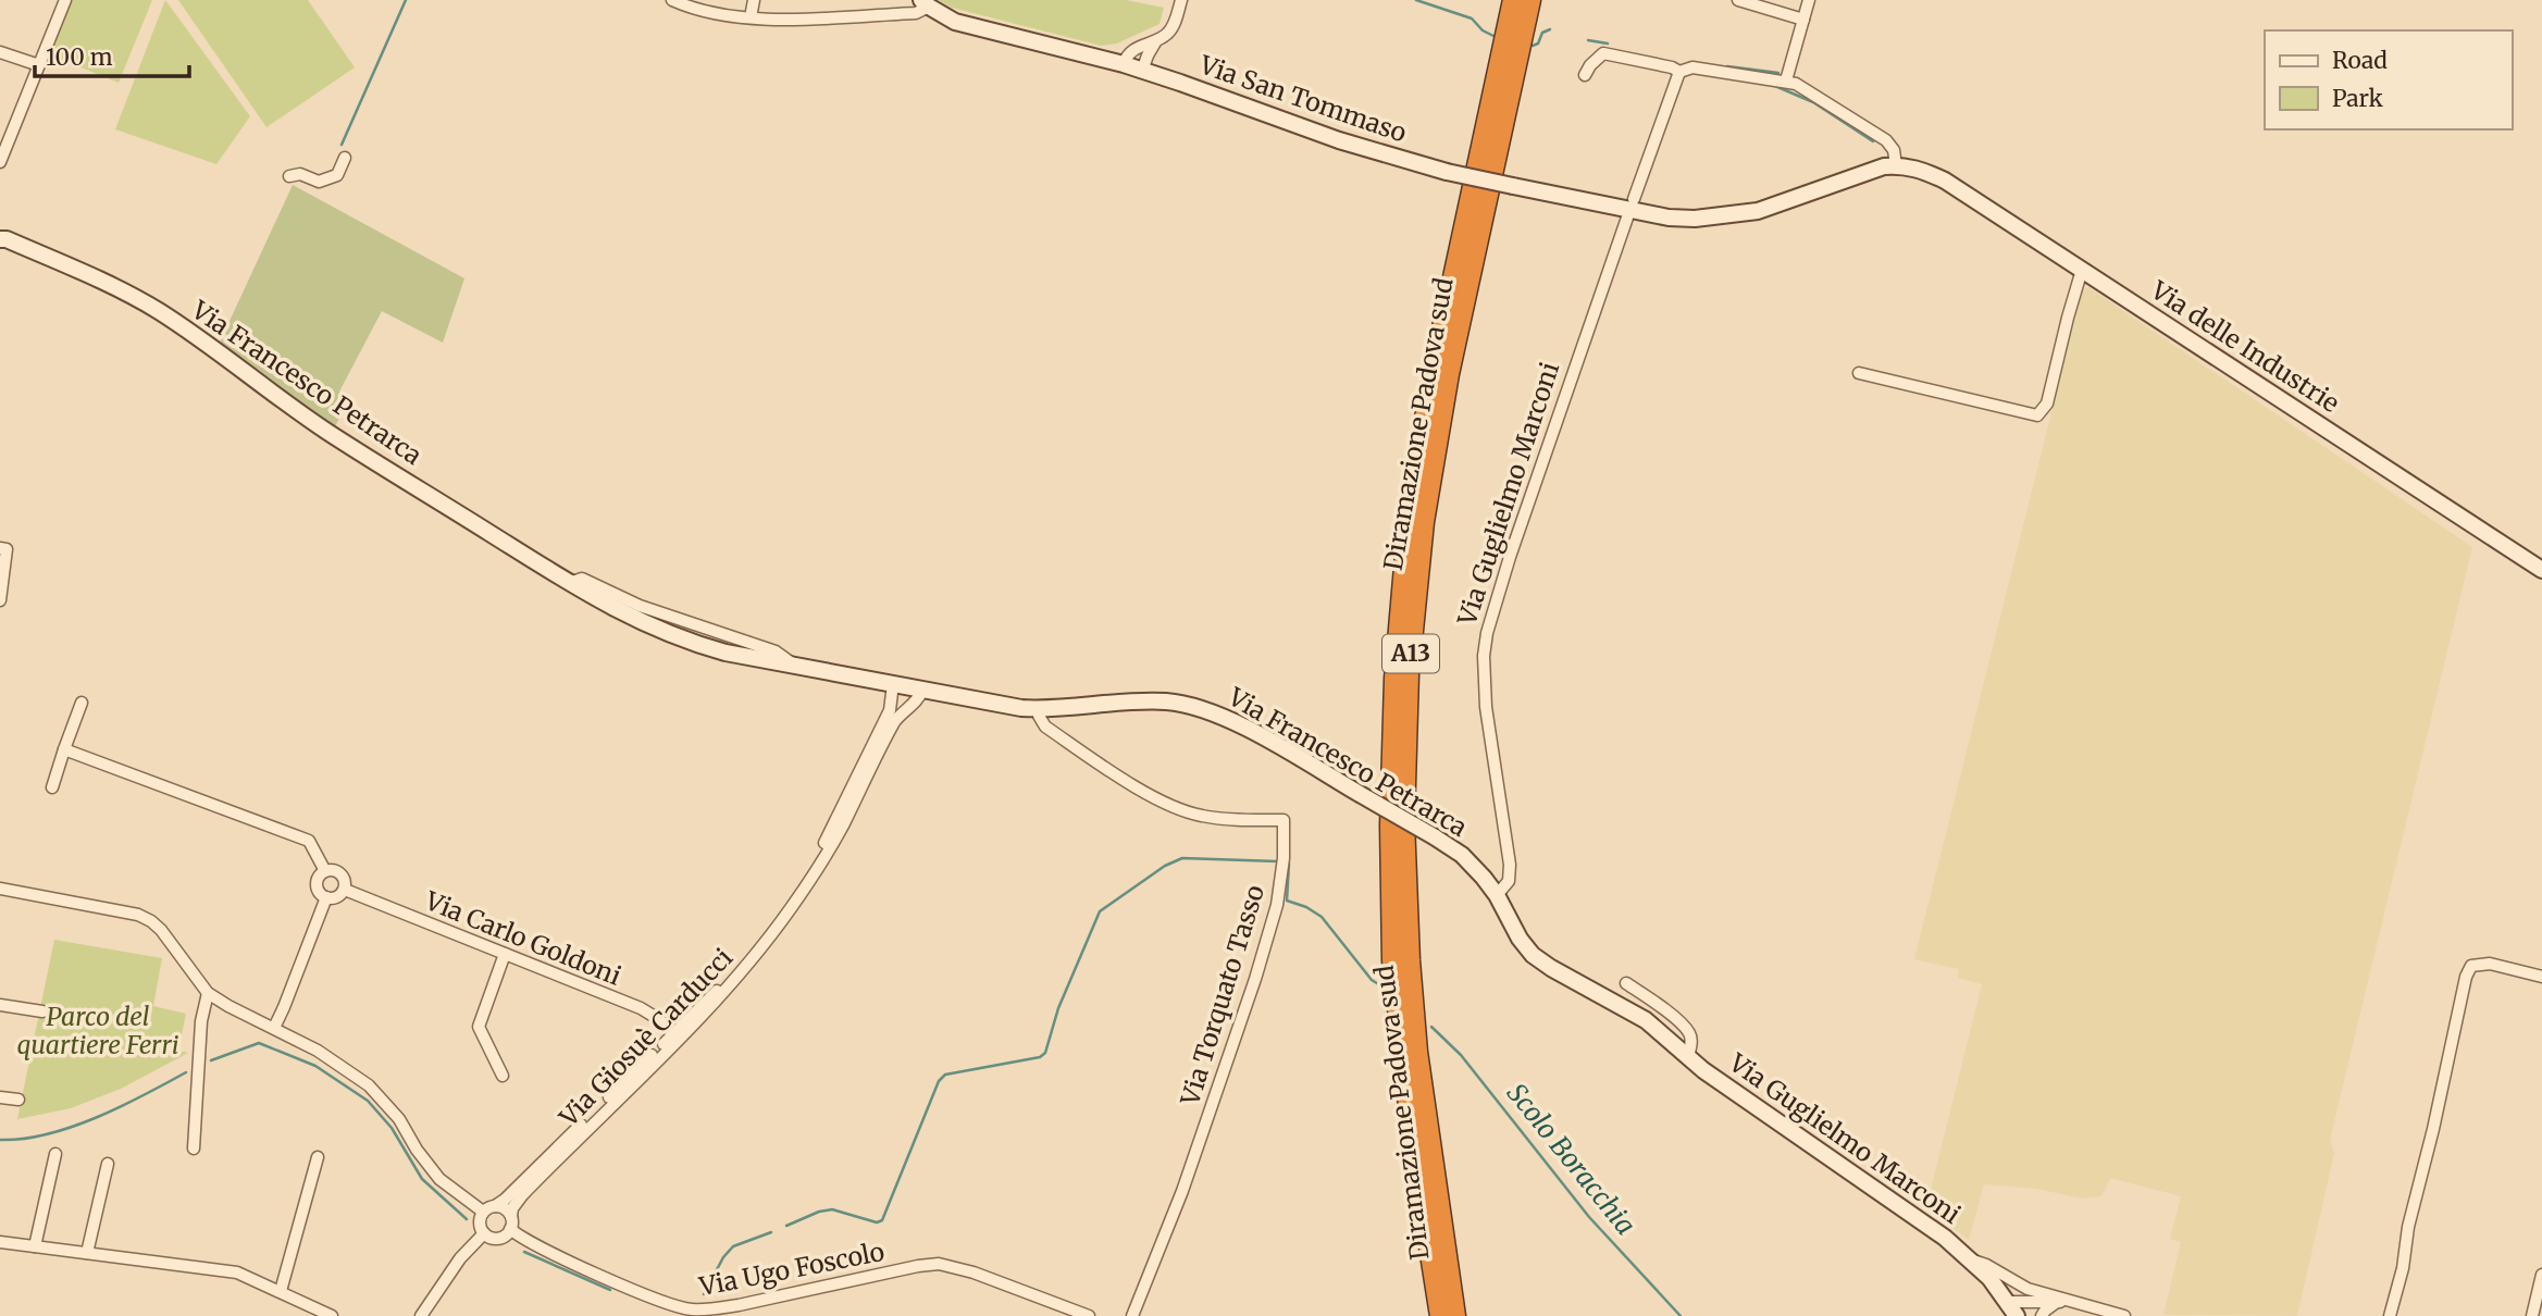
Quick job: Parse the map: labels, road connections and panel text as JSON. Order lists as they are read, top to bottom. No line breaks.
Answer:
{"streets":{"highway":["Diramazione Padova sud","A13"],"street":["Via San Tommaso","Via delle Industrie","Via Francesco Petrarca","Via Guglielmo Marconi","Via Carlo Goldoni","Via Torquato Tasso","Via Giosuè Carducci","Via Ugo Foscolo"]},"crossings":[["Via San Tommaso","Via delle Industrie"],["Via Francesco Petrarca","Via Guglielmo Marconi"],["Via Francesco Petrarca","Via Torquato Tasso"],["Via Francesco Petrarca","Via Giosuè Carducci"],["Via Carlo Goldoni","Via Giosuè Carducci"],["Via Giosuè Carducci","Via Ugo Foscolo"]],"water":["Scolo Boracchia"],"parks":["Parco del quartiere Ferri"],"legend":["Road","Park"],"scale_bar":"100 m"}
